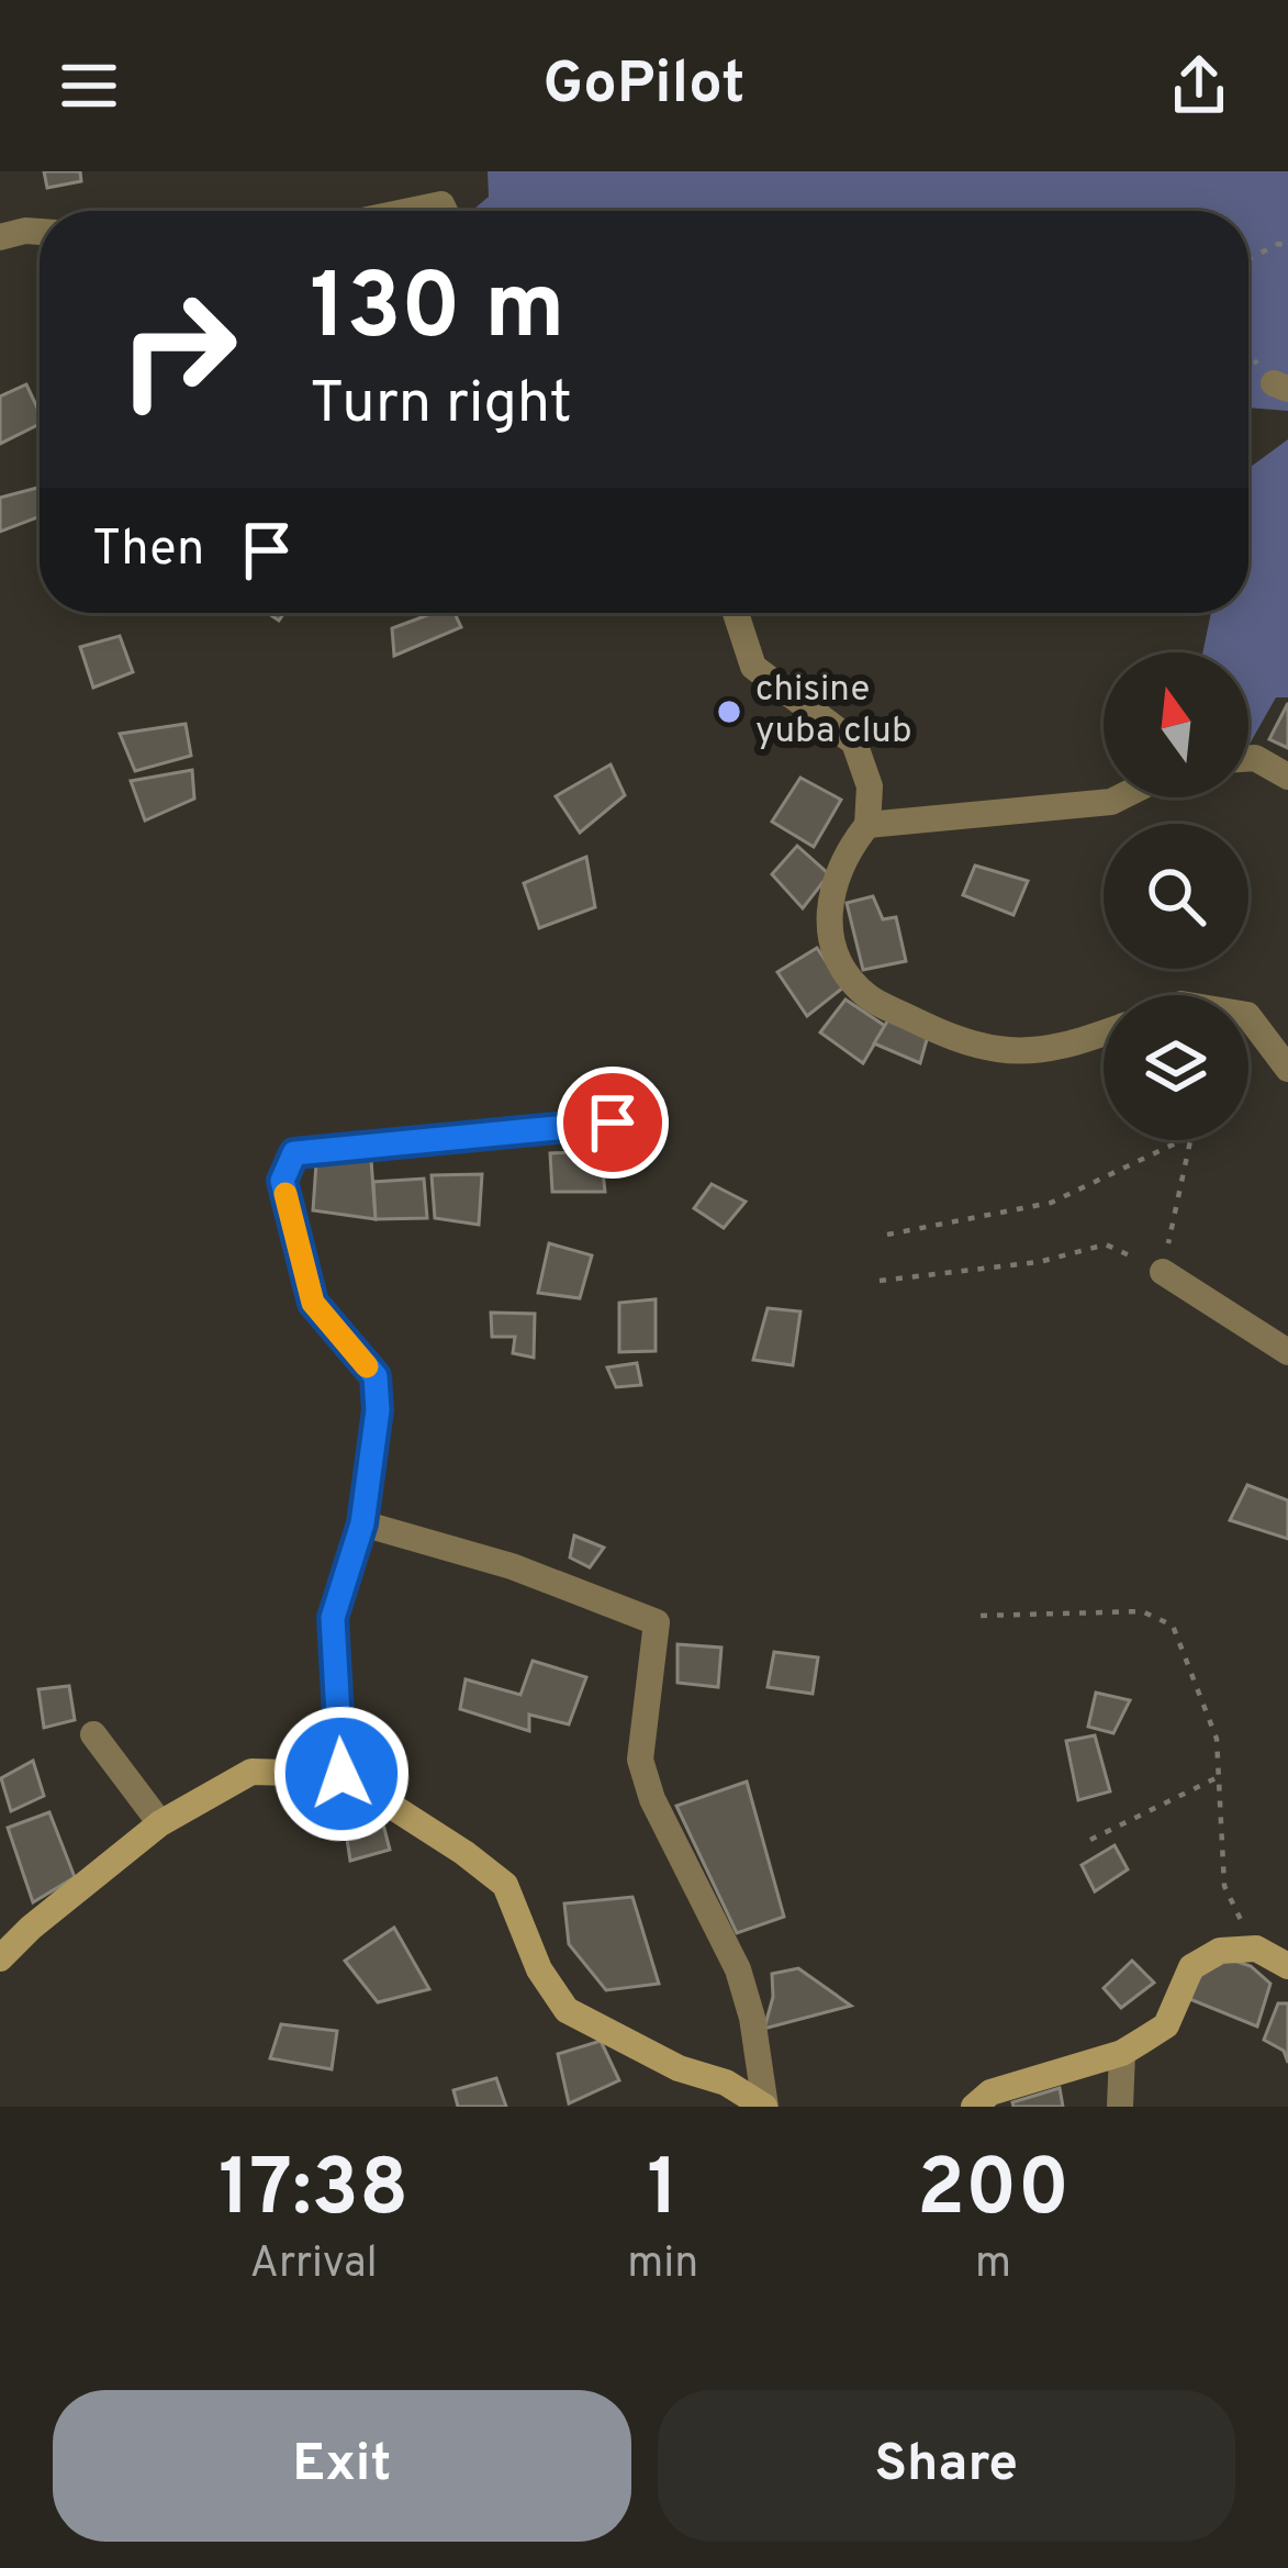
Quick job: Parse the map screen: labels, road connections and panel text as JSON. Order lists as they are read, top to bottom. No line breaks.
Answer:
{"places":["chisine yuba club"],"north":"top","page":{"header":"GoPilot","turn":["130 m","Turn right"],"then":"Then","eta":["17:38","Arrival","1","min","200","m"],"buttons":["Exit","Share"]}}
